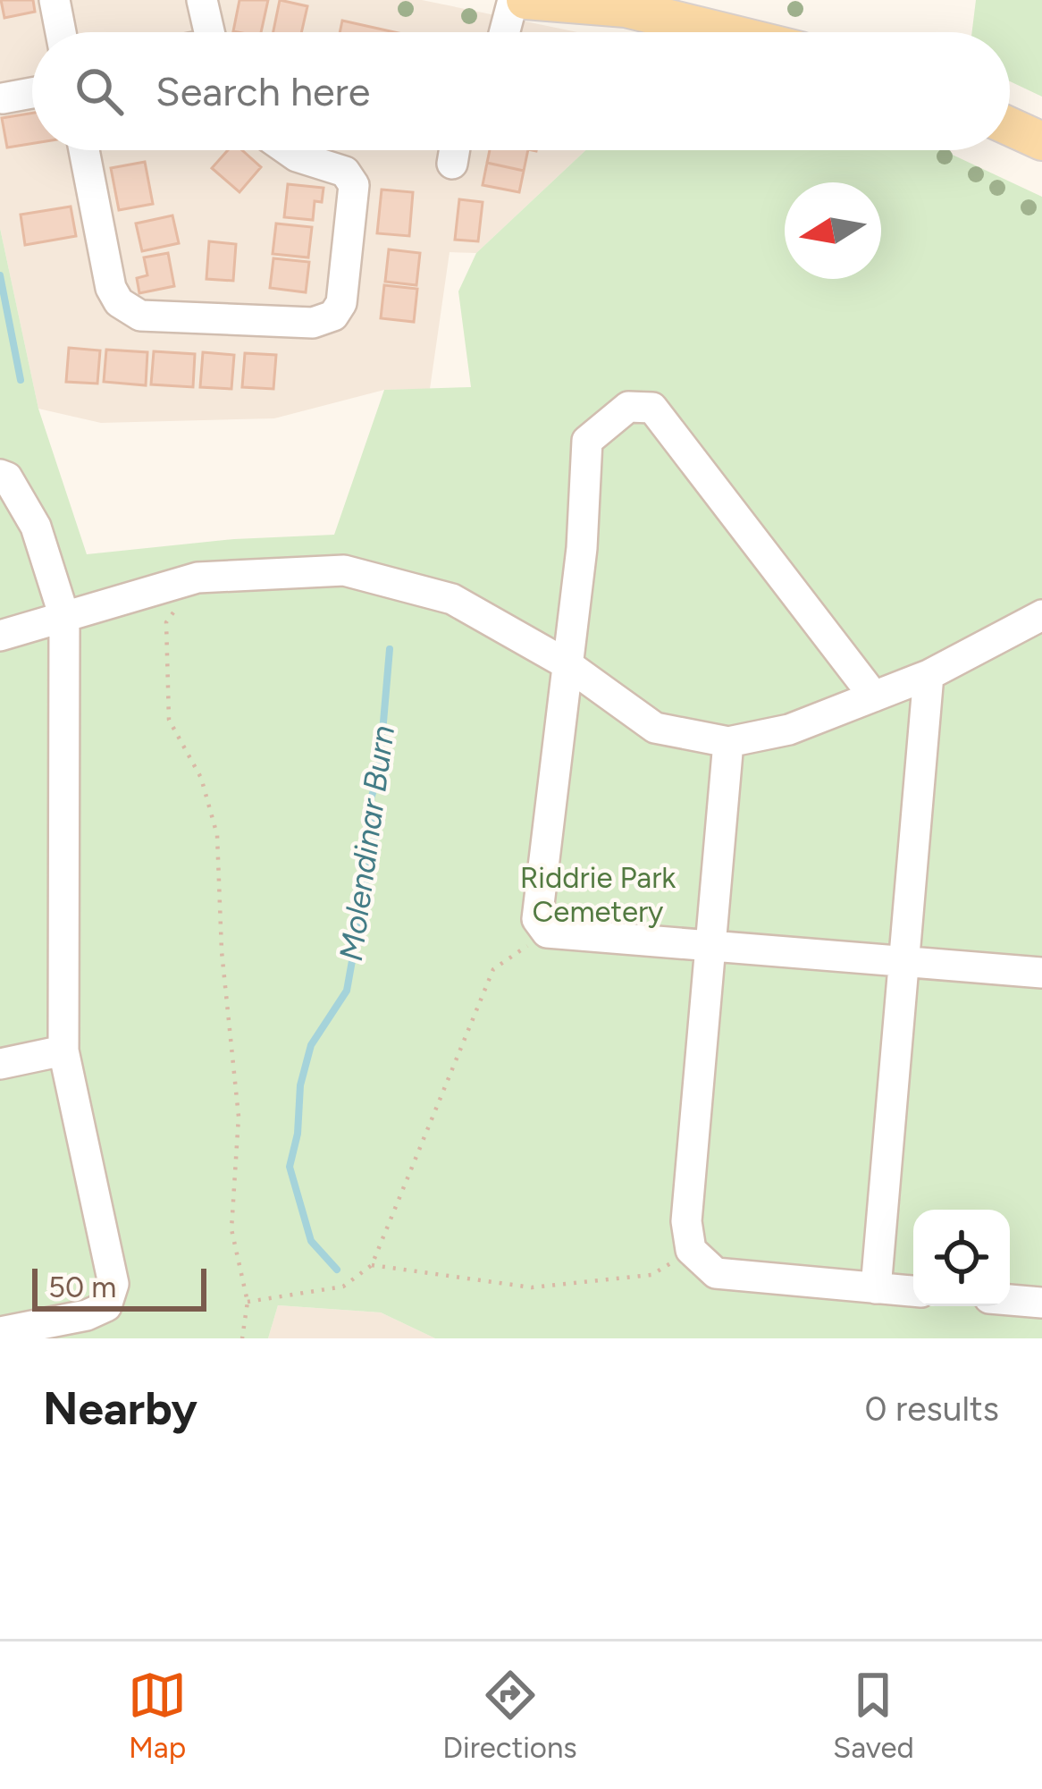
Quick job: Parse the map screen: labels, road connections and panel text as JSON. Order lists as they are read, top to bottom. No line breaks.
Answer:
{"water":["Molendinar Burn"],"parks":["Riddrie Park Cemetery"],"scale_bar":"50 m","north":"left","page":{"search":"Search here","scale":"50 m","heading":["Nearby","0 results"],"nav":["Map","Directions","Saved"]}}
